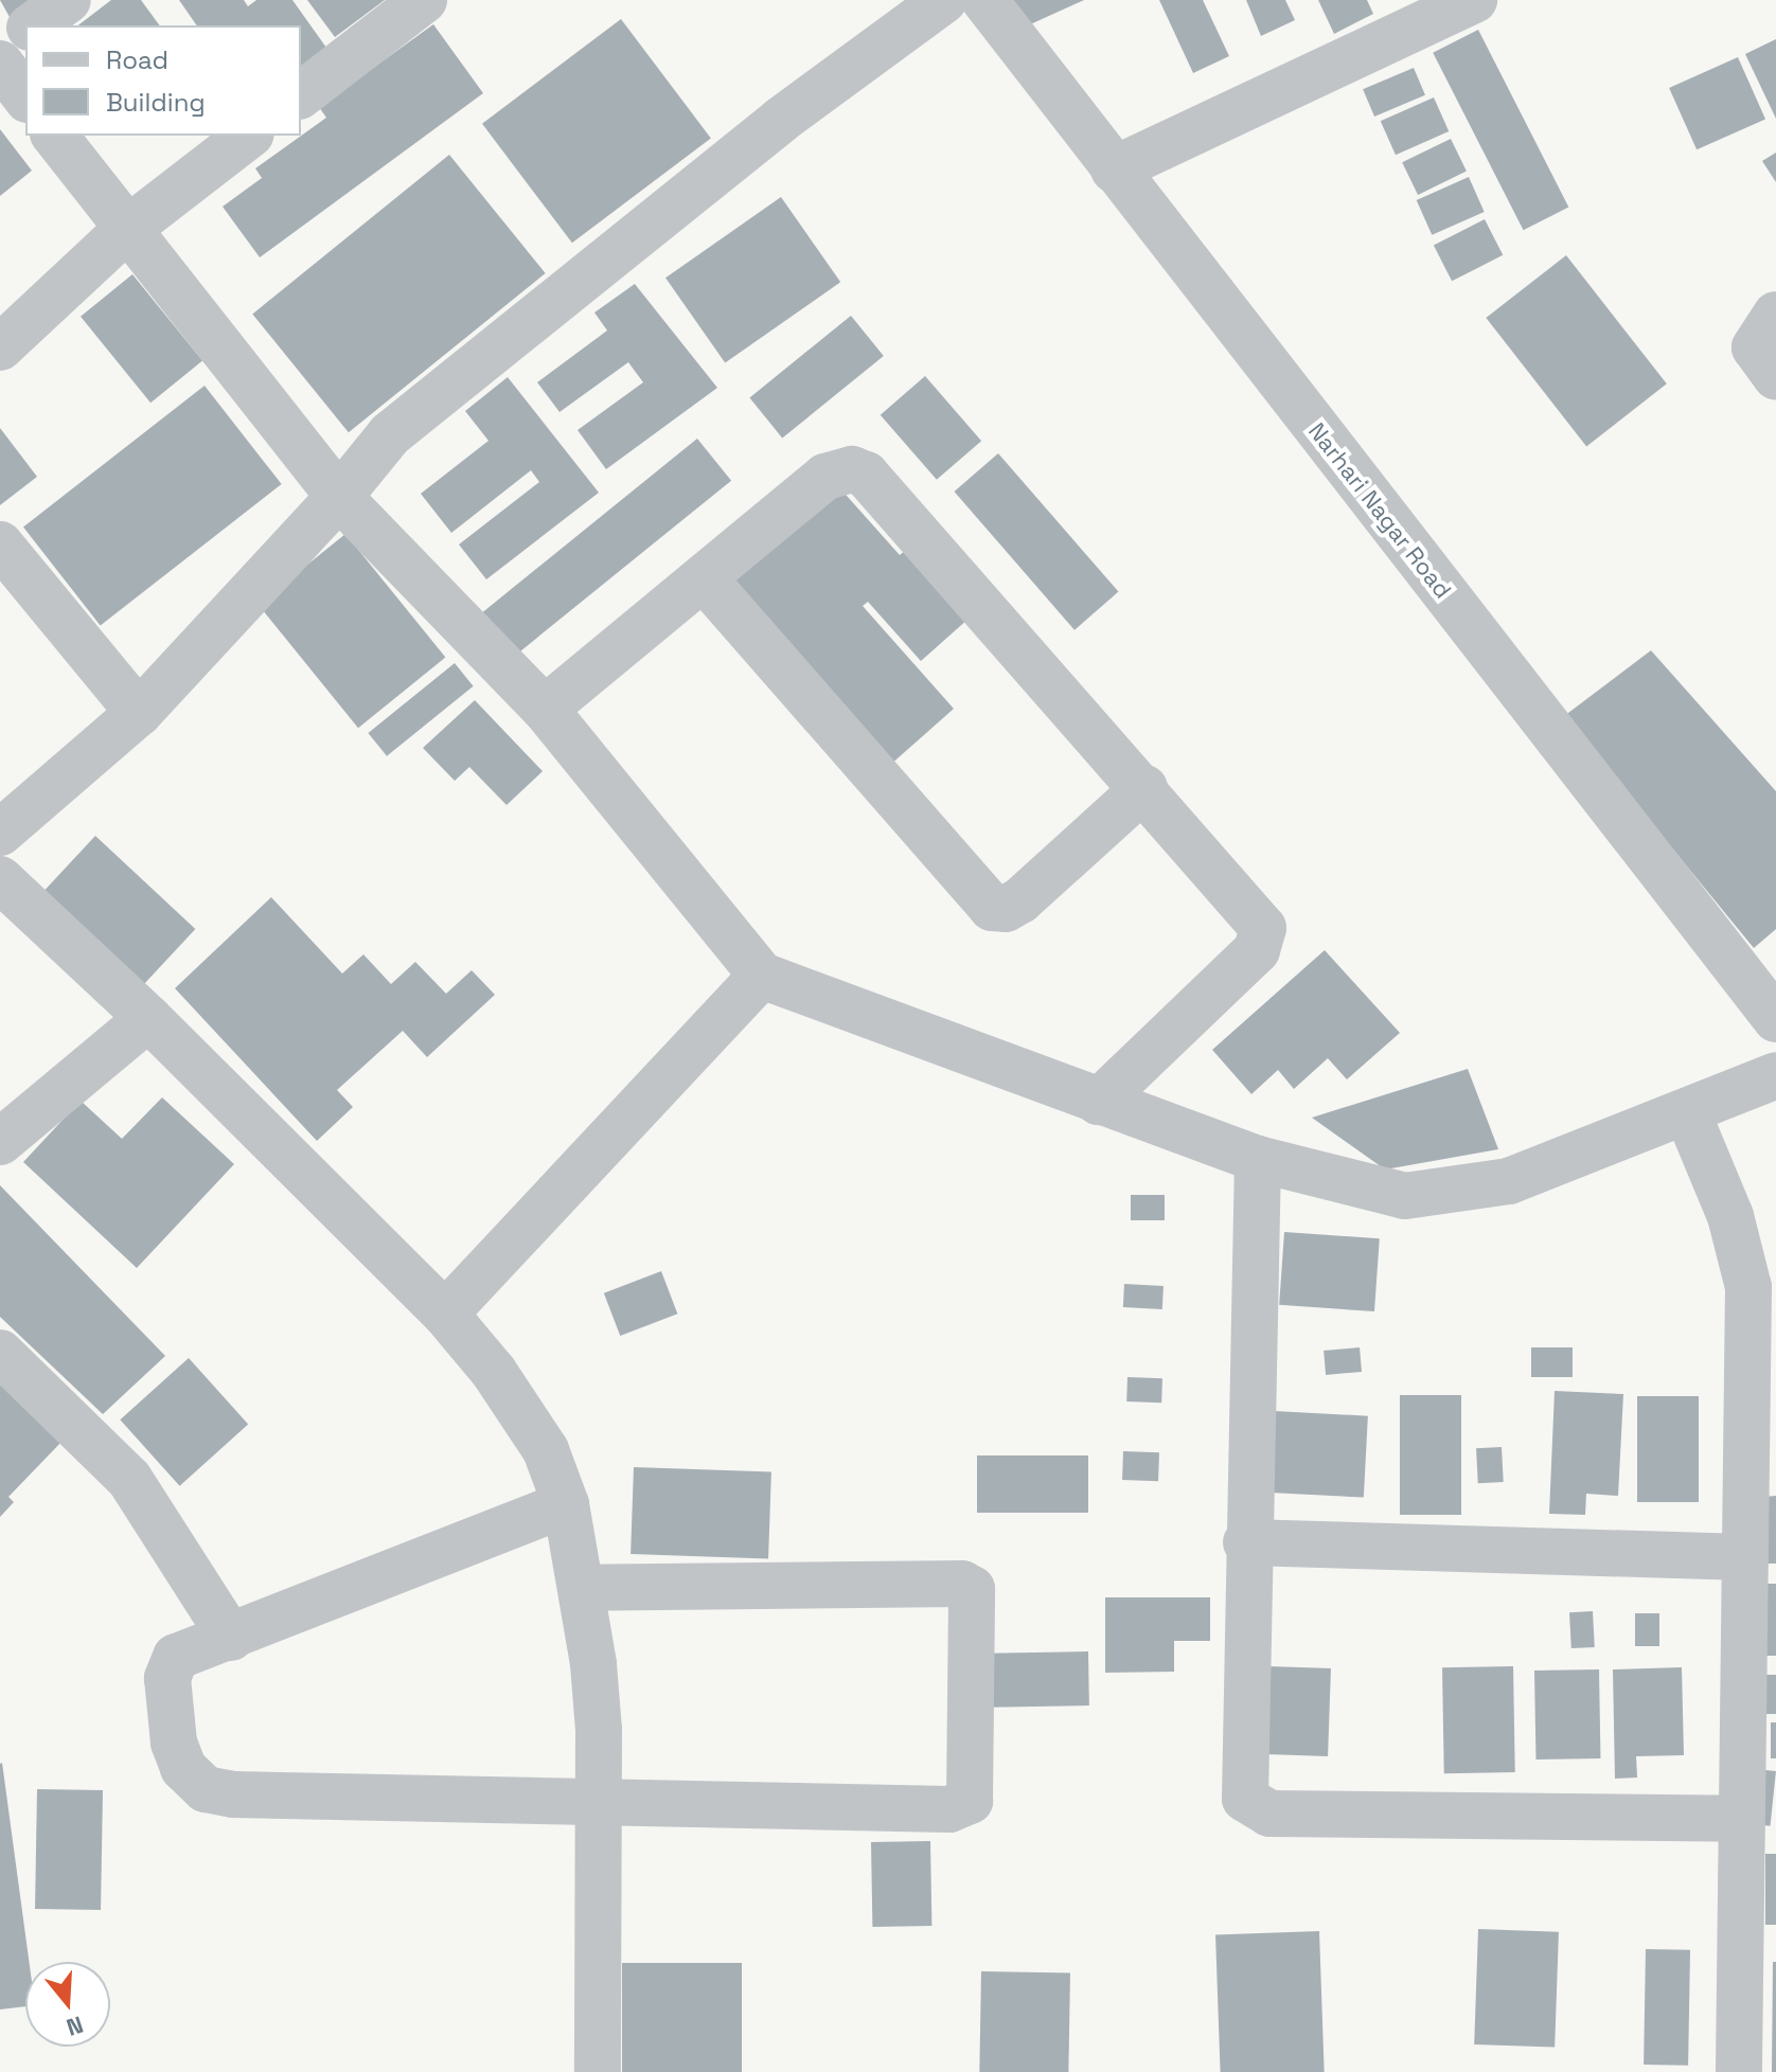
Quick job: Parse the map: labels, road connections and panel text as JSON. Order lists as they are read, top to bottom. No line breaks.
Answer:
{"streets":{"street":["Narhari Nagar Road"]},"legend":["Road","Building"],"north":"bottom"}
